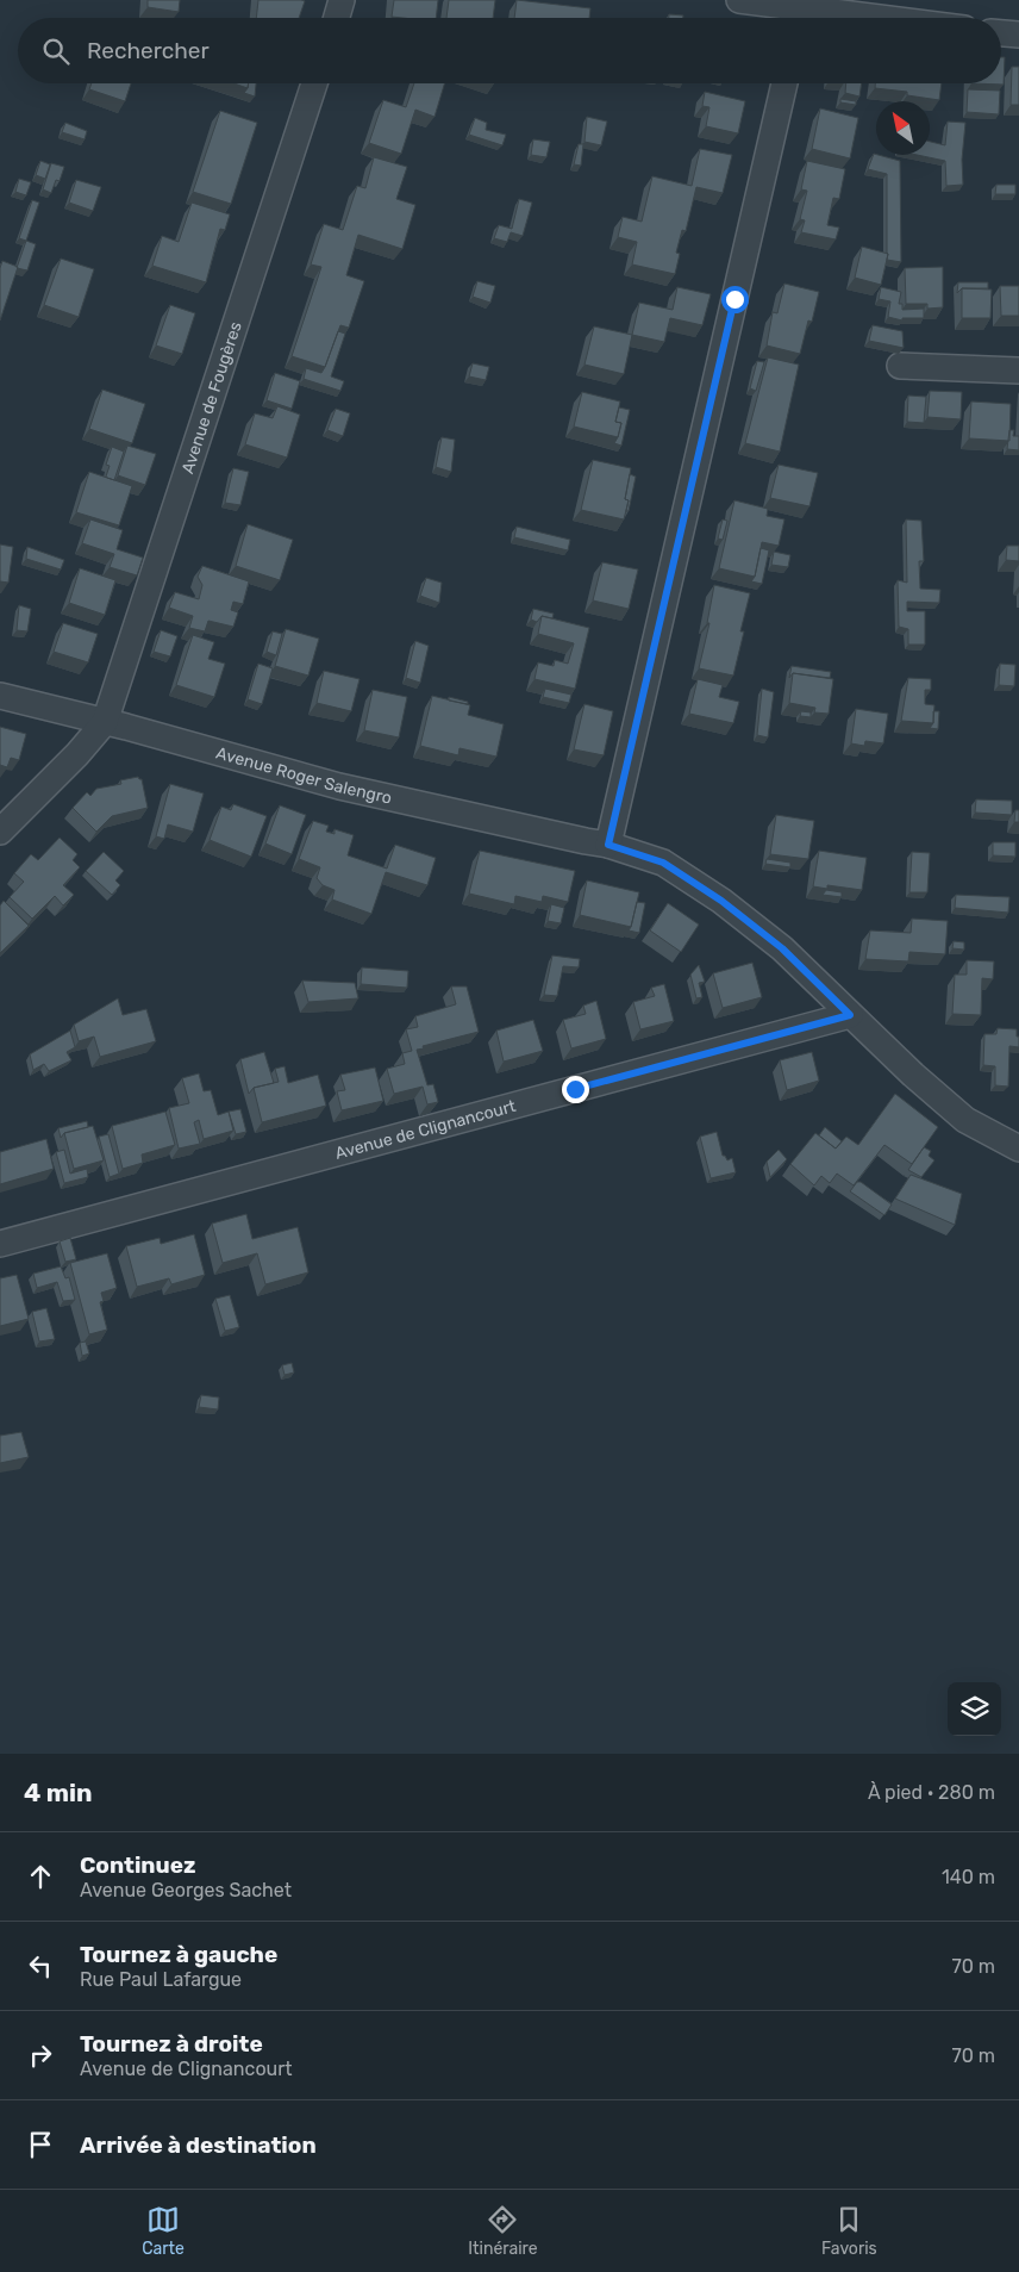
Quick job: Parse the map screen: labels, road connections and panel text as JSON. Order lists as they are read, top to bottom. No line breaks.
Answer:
{"streets":{"street":["Avenue de Fougères","Avenue Roger Salengro","Avenue de Clignancourt"]},"crossings":[["Avenue de Fougères","Avenue Roger Salengro"],["Avenue Roger Salengro","Avenue de Clignancourt"]],"north":"top left","page":{"search":"Rechercher","heading":["4 min","À pied · 280 m"],"list":[["Continuez","Avenue Georges Sachet","140 m"],["Tournez à gauche","Rue Paul Lafargue","70 m"],["Tournez à droite","Avenue de Clignancourt","70 m"],"Arrivée à destination"],"nav":["Carte","Itinéraire","Favoris"]}}
